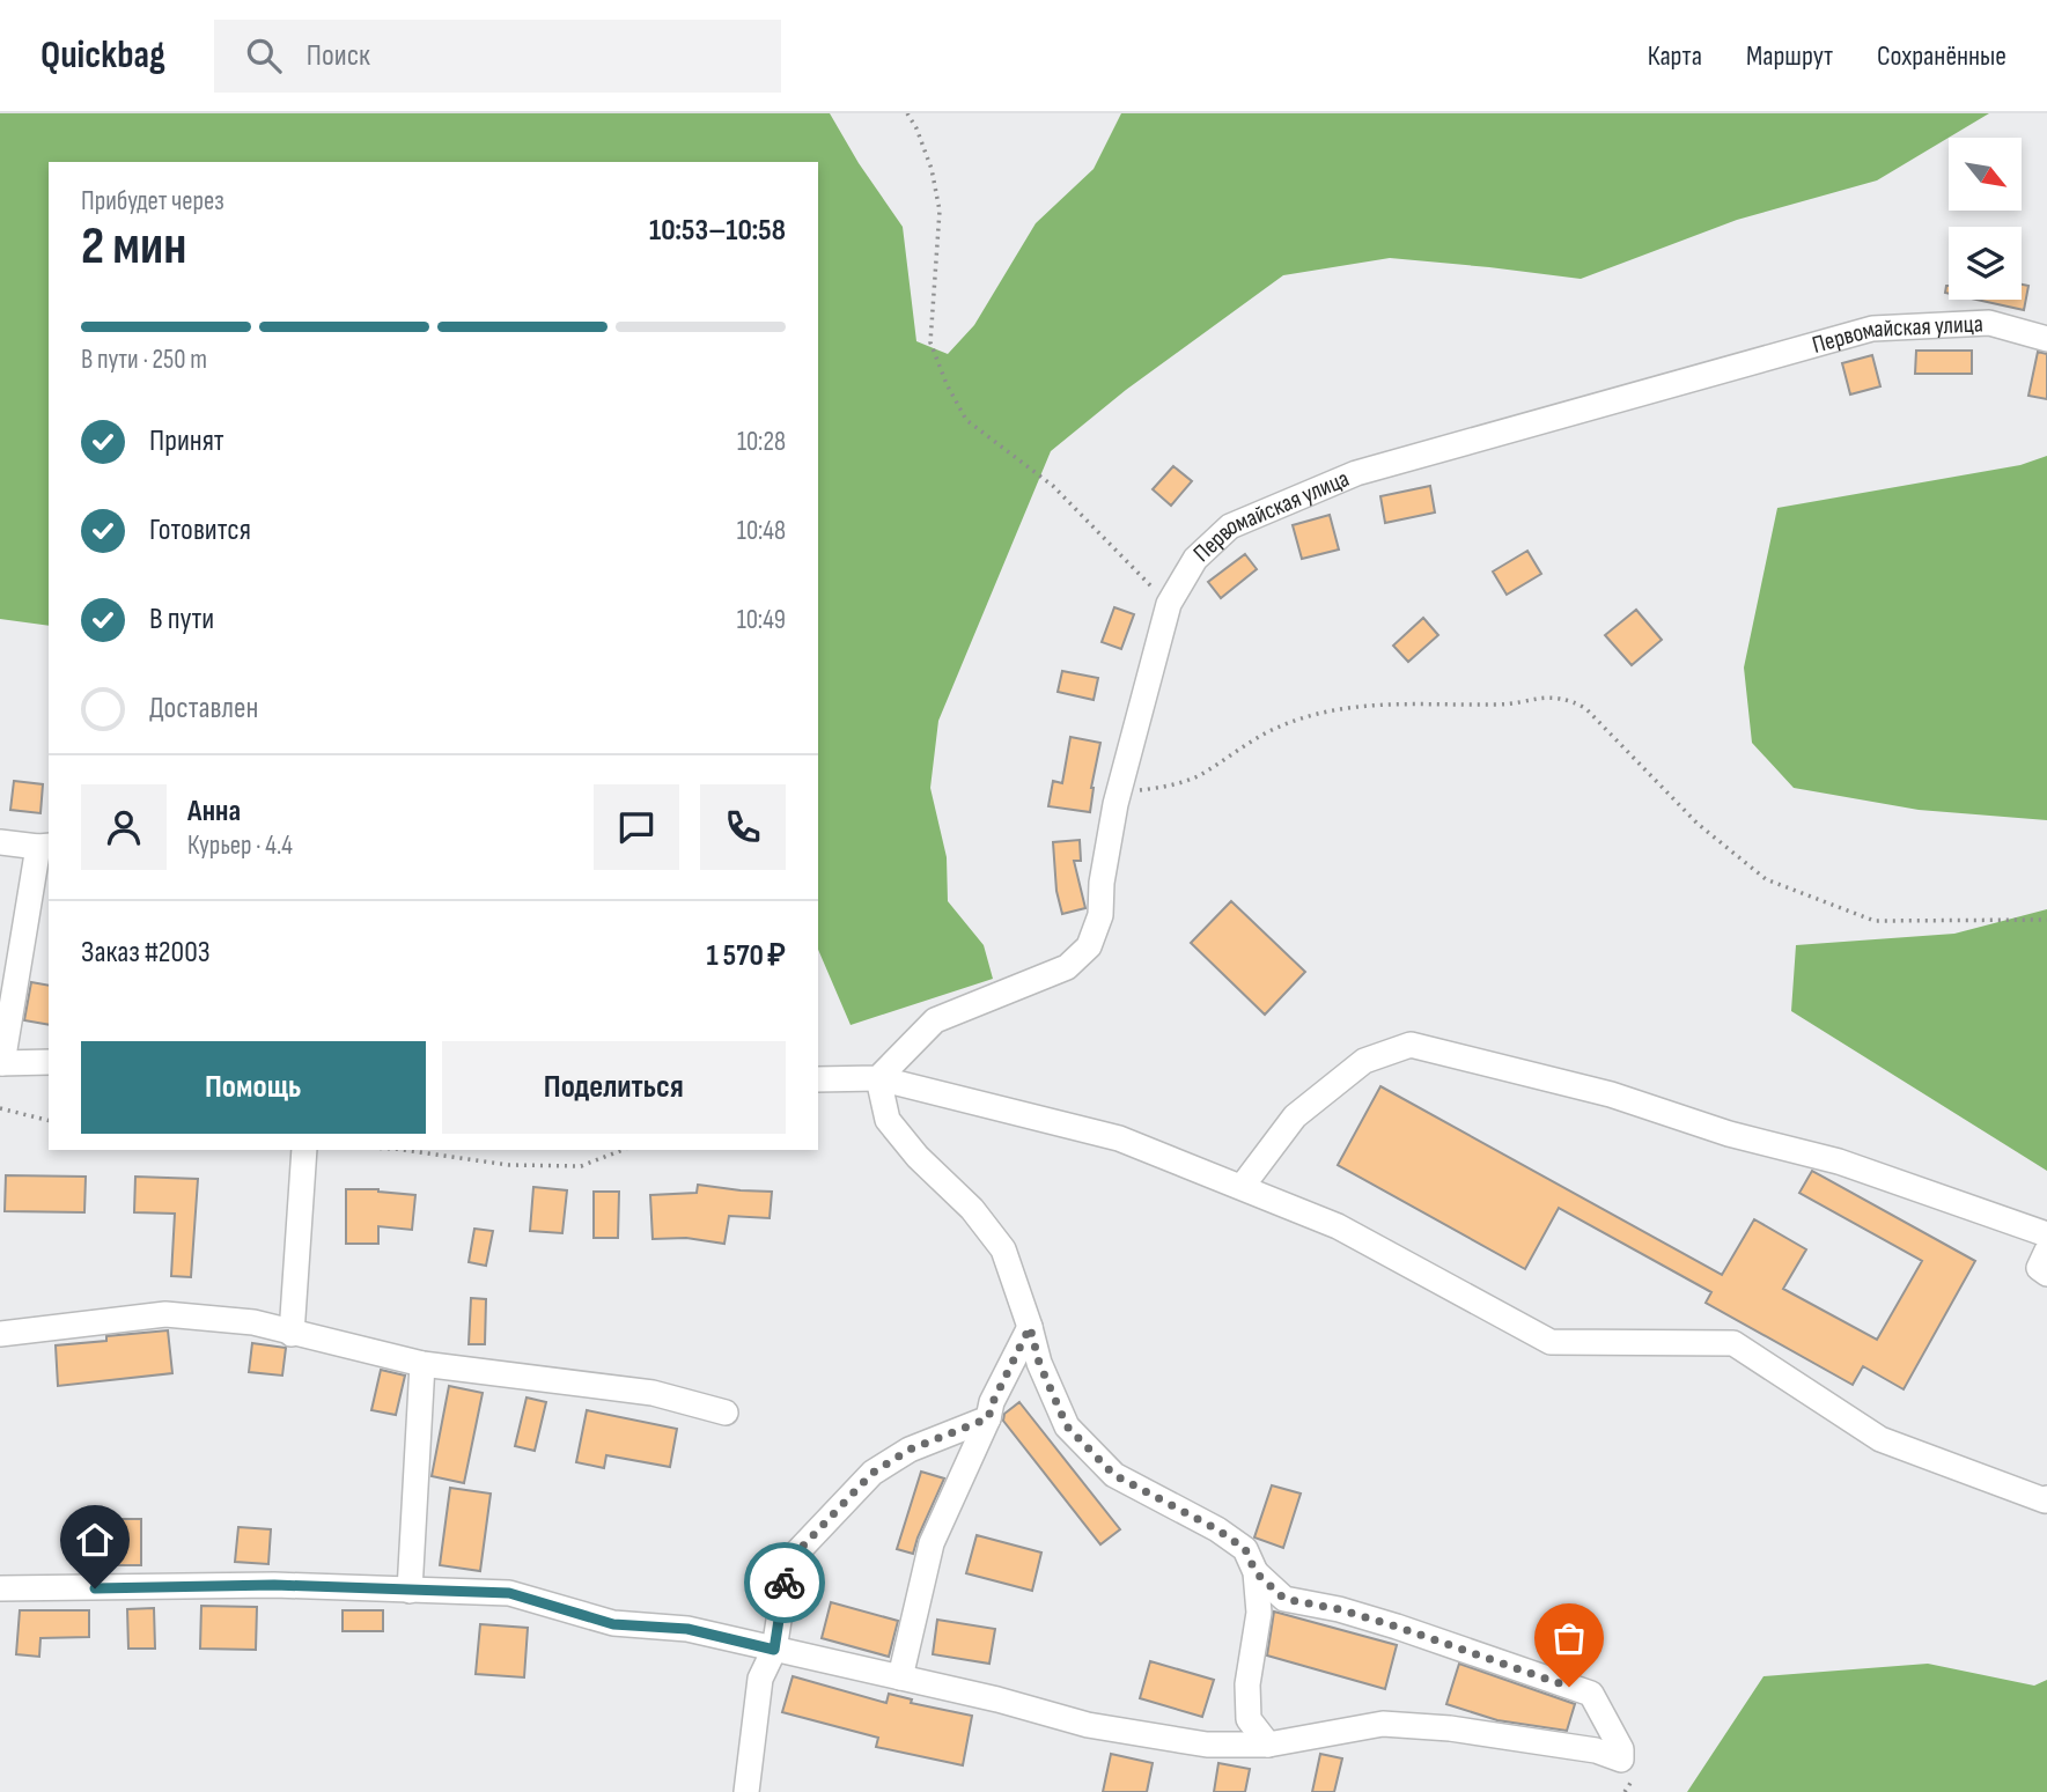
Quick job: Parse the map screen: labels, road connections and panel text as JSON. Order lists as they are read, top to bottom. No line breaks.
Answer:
{"streets":{"street":["Первомайская улица"]},"north":"bottom right","page":{"header":"Quickbag","search":"Поиск","nav":["Карта","Маршрут","Сохранённые"],"heading":["2 мин","Прибудет через","10:53–10:58"],"panel":["Анна","Курьер · 4.4","Заказ #2003","1 570 ₽"],"bar":"В пути · 250 m","list":[["Принят","10:28"],["Готовится","10:48"],["В пути","10:49"],"Доставлен"],"buttons":["Помощь","Поделиться"]}}
